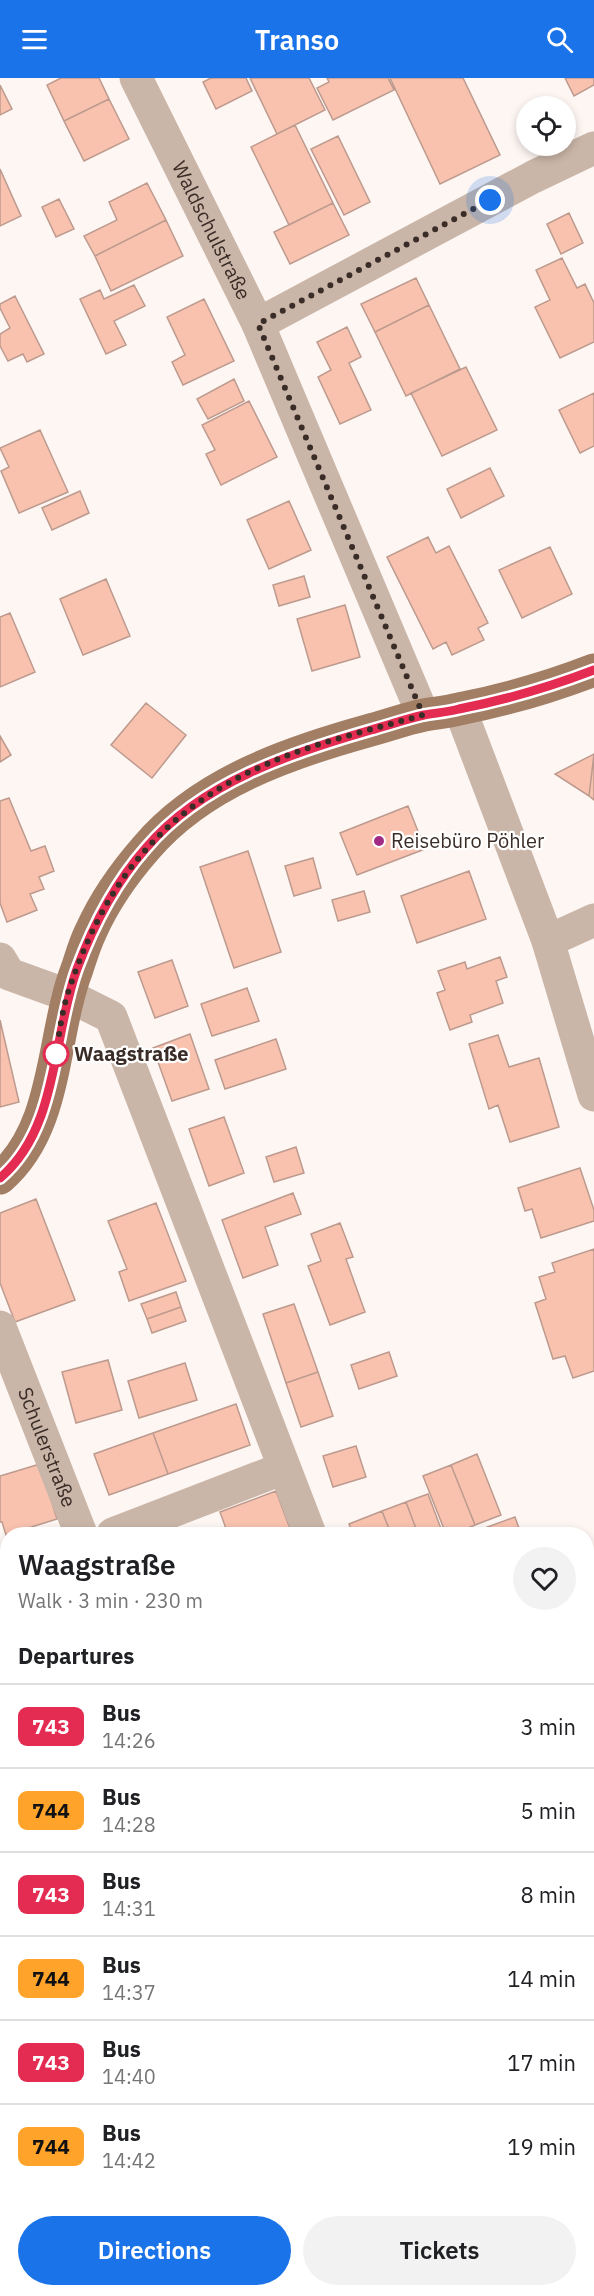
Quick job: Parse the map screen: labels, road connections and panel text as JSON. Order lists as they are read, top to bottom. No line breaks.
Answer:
{"streets":{"street":["Waldschulstraße","Schulerstraße"]},"places":["Reisebüro Pöhler","Waagstraße"],"lines":["bus line 743"],"page":{"header":"Transo","heading":[["Waagstraße","Walk · 3 min · 230 m"],"Departures"],"list":[{"mark":"743","name":"Bus","note":"14:26","value":"3 min"},{"mark":"744","name":"Bus","note":"14:28","value":"5 min"},{"mark":"743","name":"Bus","note":"14:31","value":"8 min"},{"mark":"744","name":"Bus","note":"14:37","value":"14 min"},{"mark":"743","name":"Bus","note":"14:40","value":"17 min"},{"mark":"744","name":"Bus","note":"14:42","value":"19 min"}],"buttons":["Directions","Tickets"]}}
